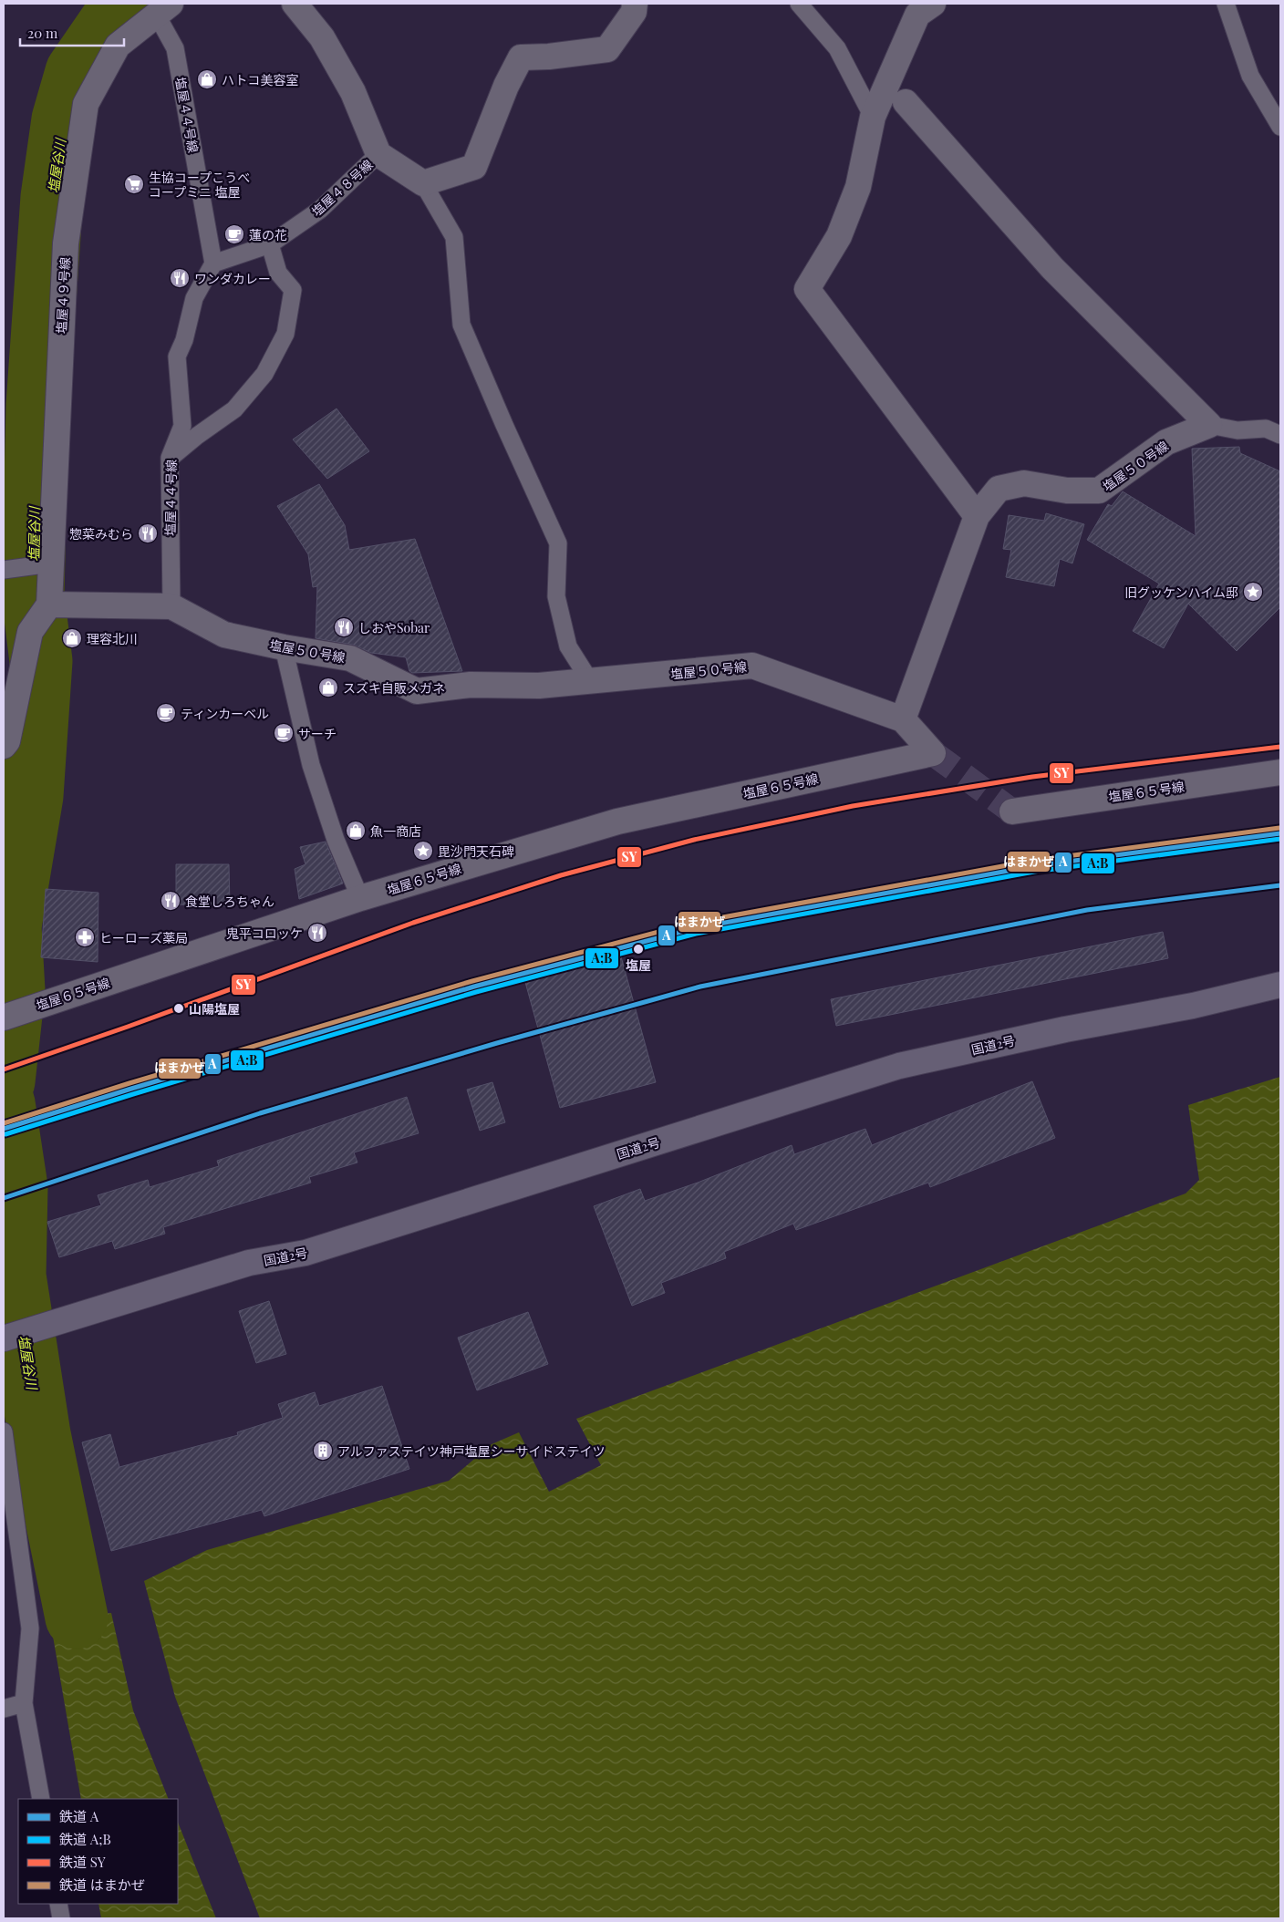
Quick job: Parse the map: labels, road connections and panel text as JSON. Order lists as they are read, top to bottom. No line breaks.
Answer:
{"streets":{"highway":["国道2号"],"street":["塩屋４８号線","塩屋４９号線","塩屋５０号線","塩屋６５号線"],"lane":["塩屋４４号線"]},"crossings":[["塩屋４４号線","塩屋４９号線"],["塩屋４４号線","塩屋５０号線"],["塩屋４９号線","塩屋５０号線"],["塩屋５０号線","塩屋６５号線"]],"water":["塩屋谷川"],"places":{"shop":["ハトコ美容室","理容北川","スズキ自販メガネ","魚一商店"],"supermarket":["生協コープこうべ コープミニ 塩屋"],"cafe":["蓮の花","ティンカーベル","サーチ"],"restaurant":["ワンダカレー","惣菜みむら","しおやSobar","食堂しろちゃん","鬼平コロッケ"],"place":["旧グッケンハイム邸","毘沙門天石碑"],"pharmacy":["ヒーローズ薬局"],"other":["塩屋","山陽塩屋"],"building":["アルファステイツ神戸塩屋シーサイドステイツ"]},"lines":["rail line SY","rail line はまかぜ","rail line A","rail line A;B"],"legend":["鉄道 A","鉄道 A;B","鉄道 SY","鉄道 はまかぜ"],"scale_bar":"20 m"}
